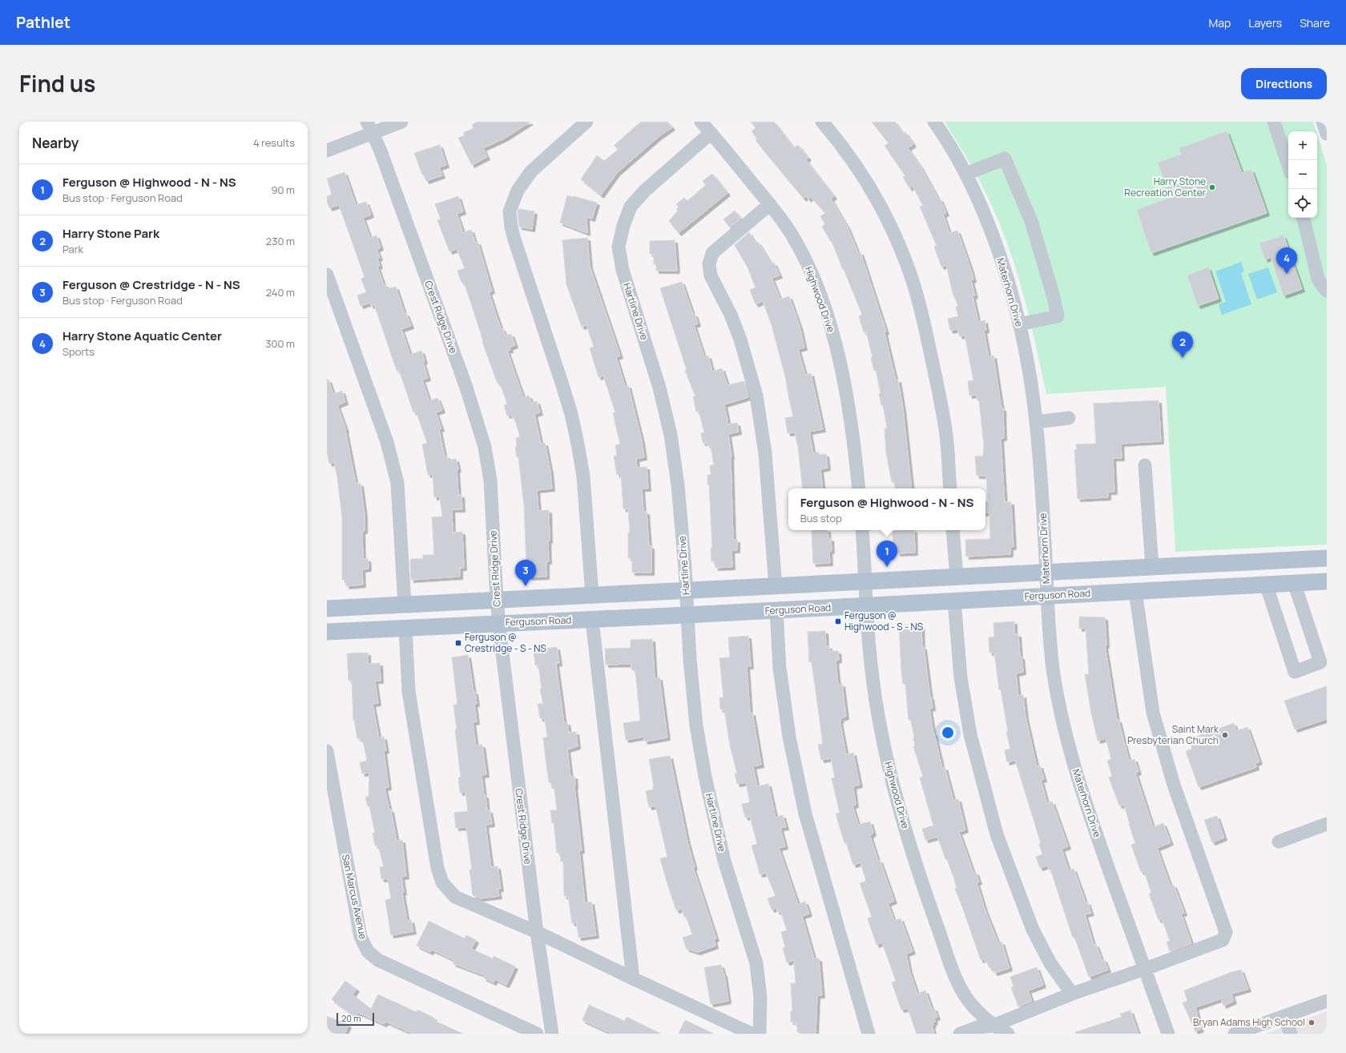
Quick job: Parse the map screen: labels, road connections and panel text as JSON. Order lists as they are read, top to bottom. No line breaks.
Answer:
{"streets":{"main road":["Ferguson Road"],"street":["Materhorn Drive","Highwood Drive","Hartline Drive","Crest Ridge Drive","San Marcus Avenue"]},"crossings":[["Materhorn Drive","Ferguson Road"],["Highwood Drive","Hartline Drive"],["Highwood Drive","Ferguson Road"],["Hartline Drive","Ferguson Road"],["Crest Ridge Drive","Ferguson Road"]],"places":{"other":["Harry Stone Recreation Center","Saint Mark Presbyterian Church","Bryan Adams High School"],"transit":["Ferguson @ Highwood - S - NS","Ferguson @ Crestridge - S - NS"]},"scale_bar":"20 m","page":{"header":"Pathlet","nav":["Map","Layers","Share"],"title":"Find us","buttons":"Directions","heading":["Nearby","4 results"],"map_buttons":["+","−"],"list":[{"mark":"1","name":"Ferguson @ Highwood - N - NS","note":"Bus stop · Ferguson Road","value":"90 m"},{"mark":"2","name":"Harry Stone Park","note":"Park","value":"230 m"},{"mark":"3","name":"Ferguson @ Crestridge - N - NS","note":"Bus stop · Ferguson Road","value":"240 m"},{"mark":"4","name":"Harry Stone Aquatic Center","note":"Sports","value":"300 m"}],"pins":["4","2","1","3"],"popup":["Ferguson @ Highwood - N - NS","Bus stop"],"scale":"20 m"}}
